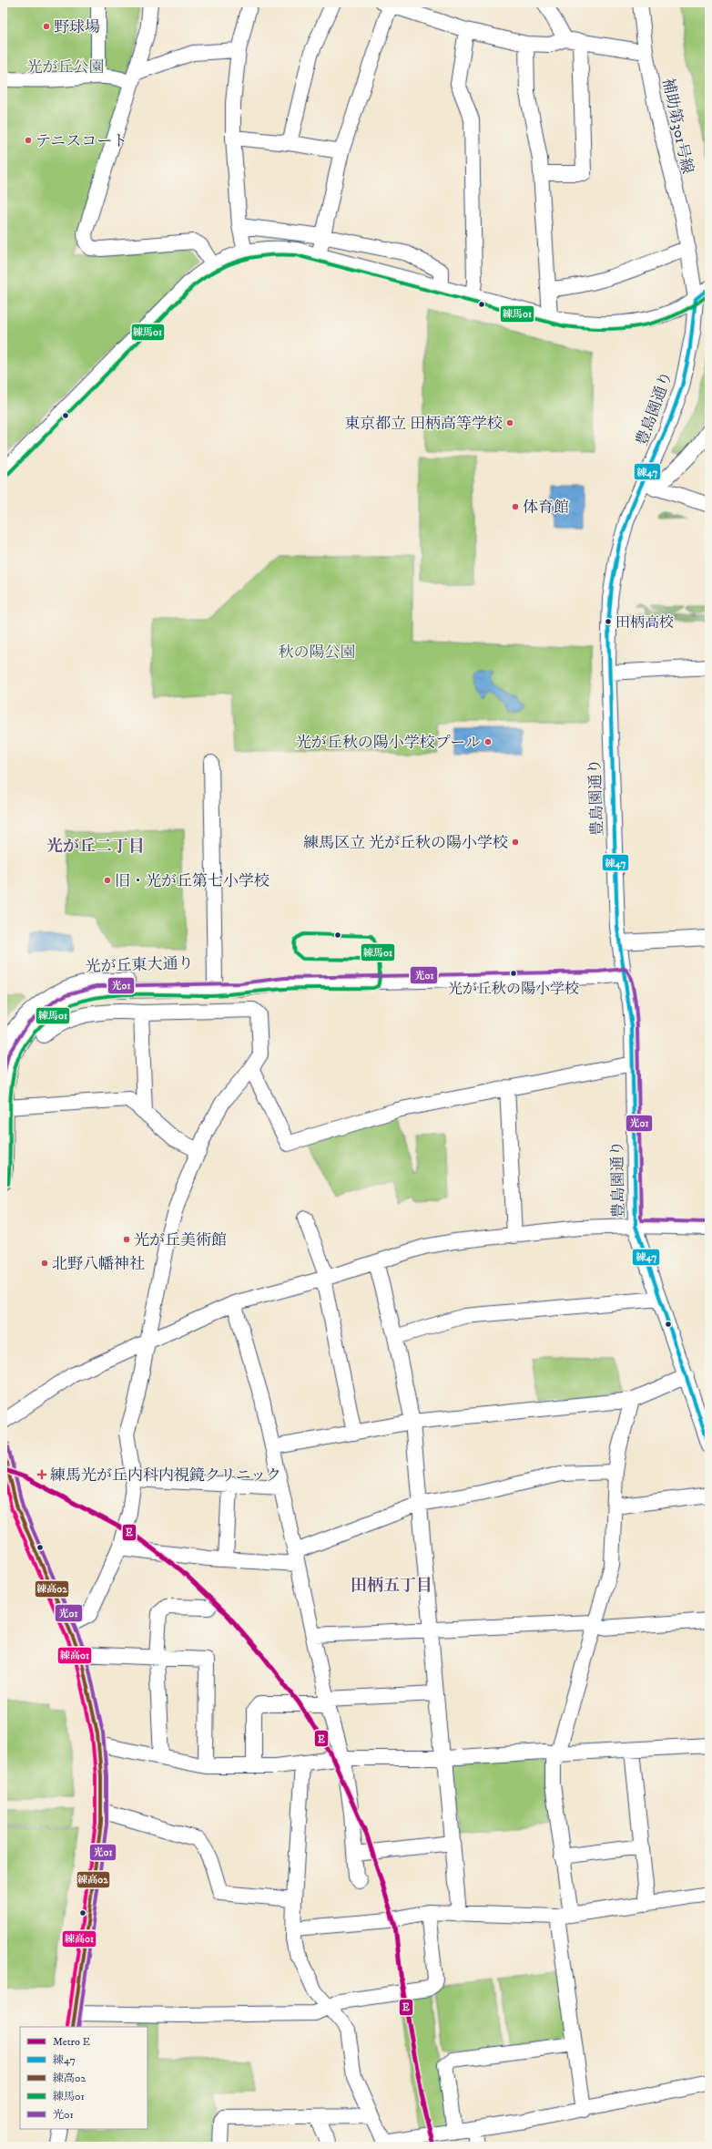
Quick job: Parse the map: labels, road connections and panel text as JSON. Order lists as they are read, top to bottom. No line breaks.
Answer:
{"streets":{"street":["補助第301号線","豊島園通り","光が丘東大通り"]},"crossings":[["補助第301号線","豊島園通り"],["豊島園通り","光が丘東大通り"]],"districts":["光が丘二丁目","田柄五丁目"],"parks":["光が丘公園","秋の陽公園"],"places":{"other":["野球場","テニスコート","東京都立 田柄高等学校","体育館","田柄高校","光が丘秋の陽小学校プール","練馬区立 光が丘秋の陽小学校","旧・光が丘第七小学校","光が丘秋の陽小学校","光が丘美術館","北野八幡神社"],"health":["練馬光が丘内科内視鏡クリニック"]},"lines":["transit line 練馬01","transit line 練47","transit line 光01","transit line 練高02","metro line E","transit line 練高01"],"legend":["Metro E","練47","練高02","練馬01","光01"]}
